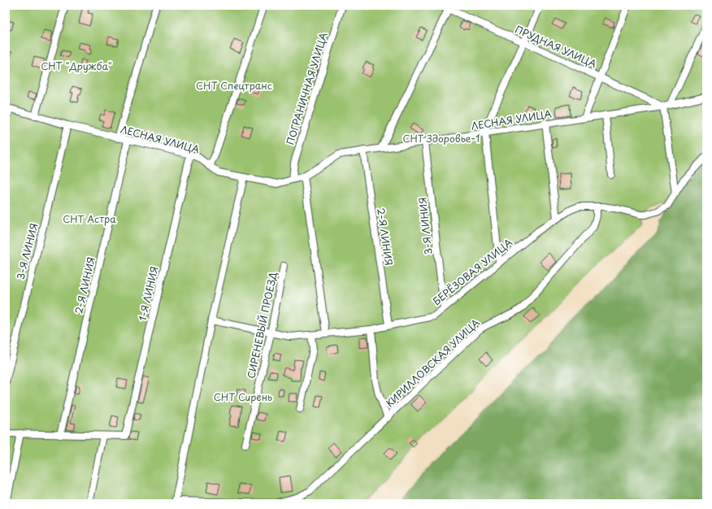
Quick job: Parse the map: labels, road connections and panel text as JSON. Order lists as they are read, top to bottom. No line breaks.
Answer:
{"streets":{"street":["ПРУДНАЯ УЛИЦА","ПОГРАНИЧНАЯ УЛИЦА","ЛЕСНАЯ УЛИЦА","3-Я ЛИНИЯ","2-Я ЛИНИЯ","БЕРЁЗОВАЯ УЛИЦА","1-Я ЛИНИЯ","СИРЕНЕВЫЙ ПРОЕЗД","КИРИЛЛОВСКАЯ УЛИЦА"]},"crossings":[["ПРУДНАЯ УЛИЦА","ЛЕСНАЯ УЛИЦА"],["ПОГРАНИЧНАЯ УЛИЦА","ЛЕСНАЯ УЛИЦА"],["ЛЕСНАЯ УЛИЦА","3-Я ЛИНИЯ"],["ЛЕСНАЯ УЛИЦА","2-Я ЛИНИЯ"],["ЛЕСНАЯ УЛИЦА","1-Я ЛИНИЯ"],["3-Я ЛИНИЯ","БЕРЁЗОВАЯ УЛИЦА"],["2-Я ЛИНИЯ","БЕРЁЗОВАЯ УЛИЦА"],["БЕРЁЗОВАЯ УЛИЦА","СИРЕНЕВЫЙ ПРОЕЗД"],["БЕРЁЗОВАЯ УЛИЦА","КИРИЛЛОВСКАЯ УЛИЦА"]],"parks":["СНТ \"Дружба\"","СНТ Спецтранс","СНТ Здоровье-1","СНТ Астра","СНТ Сирень"]}
